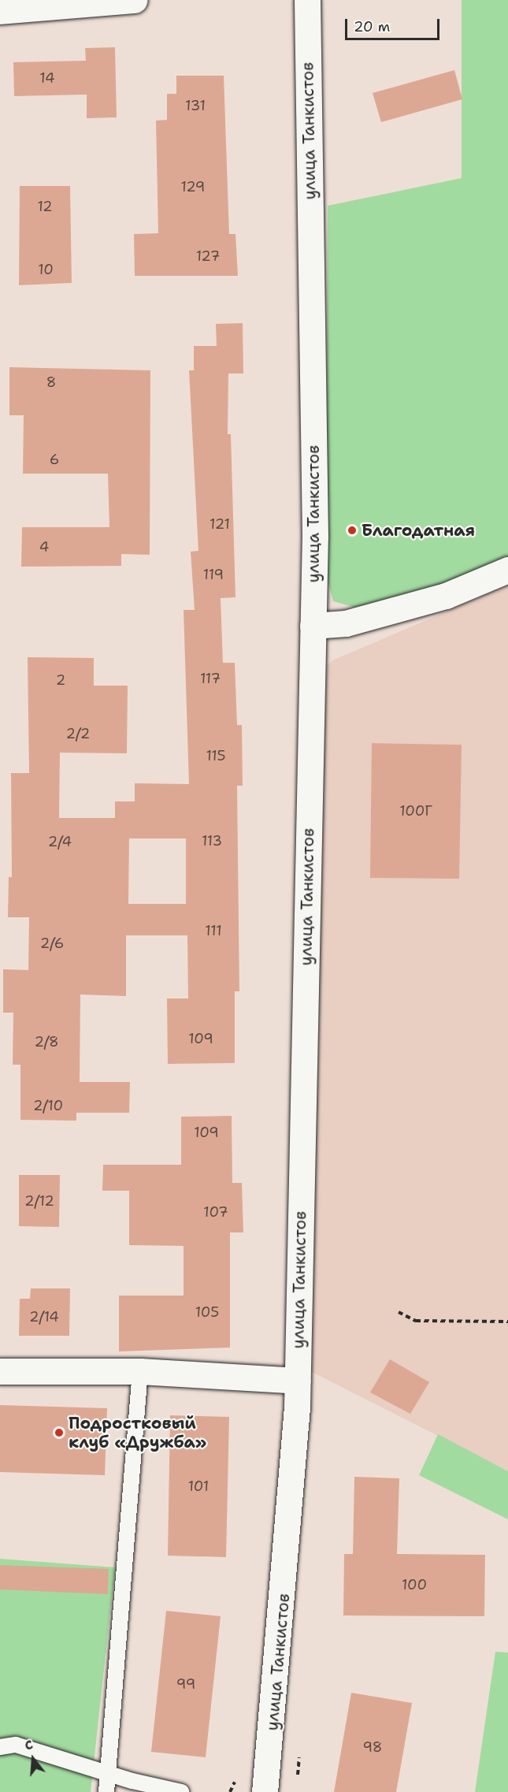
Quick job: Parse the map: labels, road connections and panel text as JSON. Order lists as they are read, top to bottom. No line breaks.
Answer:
{"streets":{"main road":["улица Танкистов"]},"places":["Благодатная","Подростковый клуб «Дружба»"],"house_numbers":["14","131","129","12","127","10","8","6","121","4","119","117","2","2/2","115","100Г","113","2/4","111","2/6","109","2/8","2/10","109","2/12","107","105","2/14","101","100","99","98"],"scale_bar":"20 m","north":"top"}
